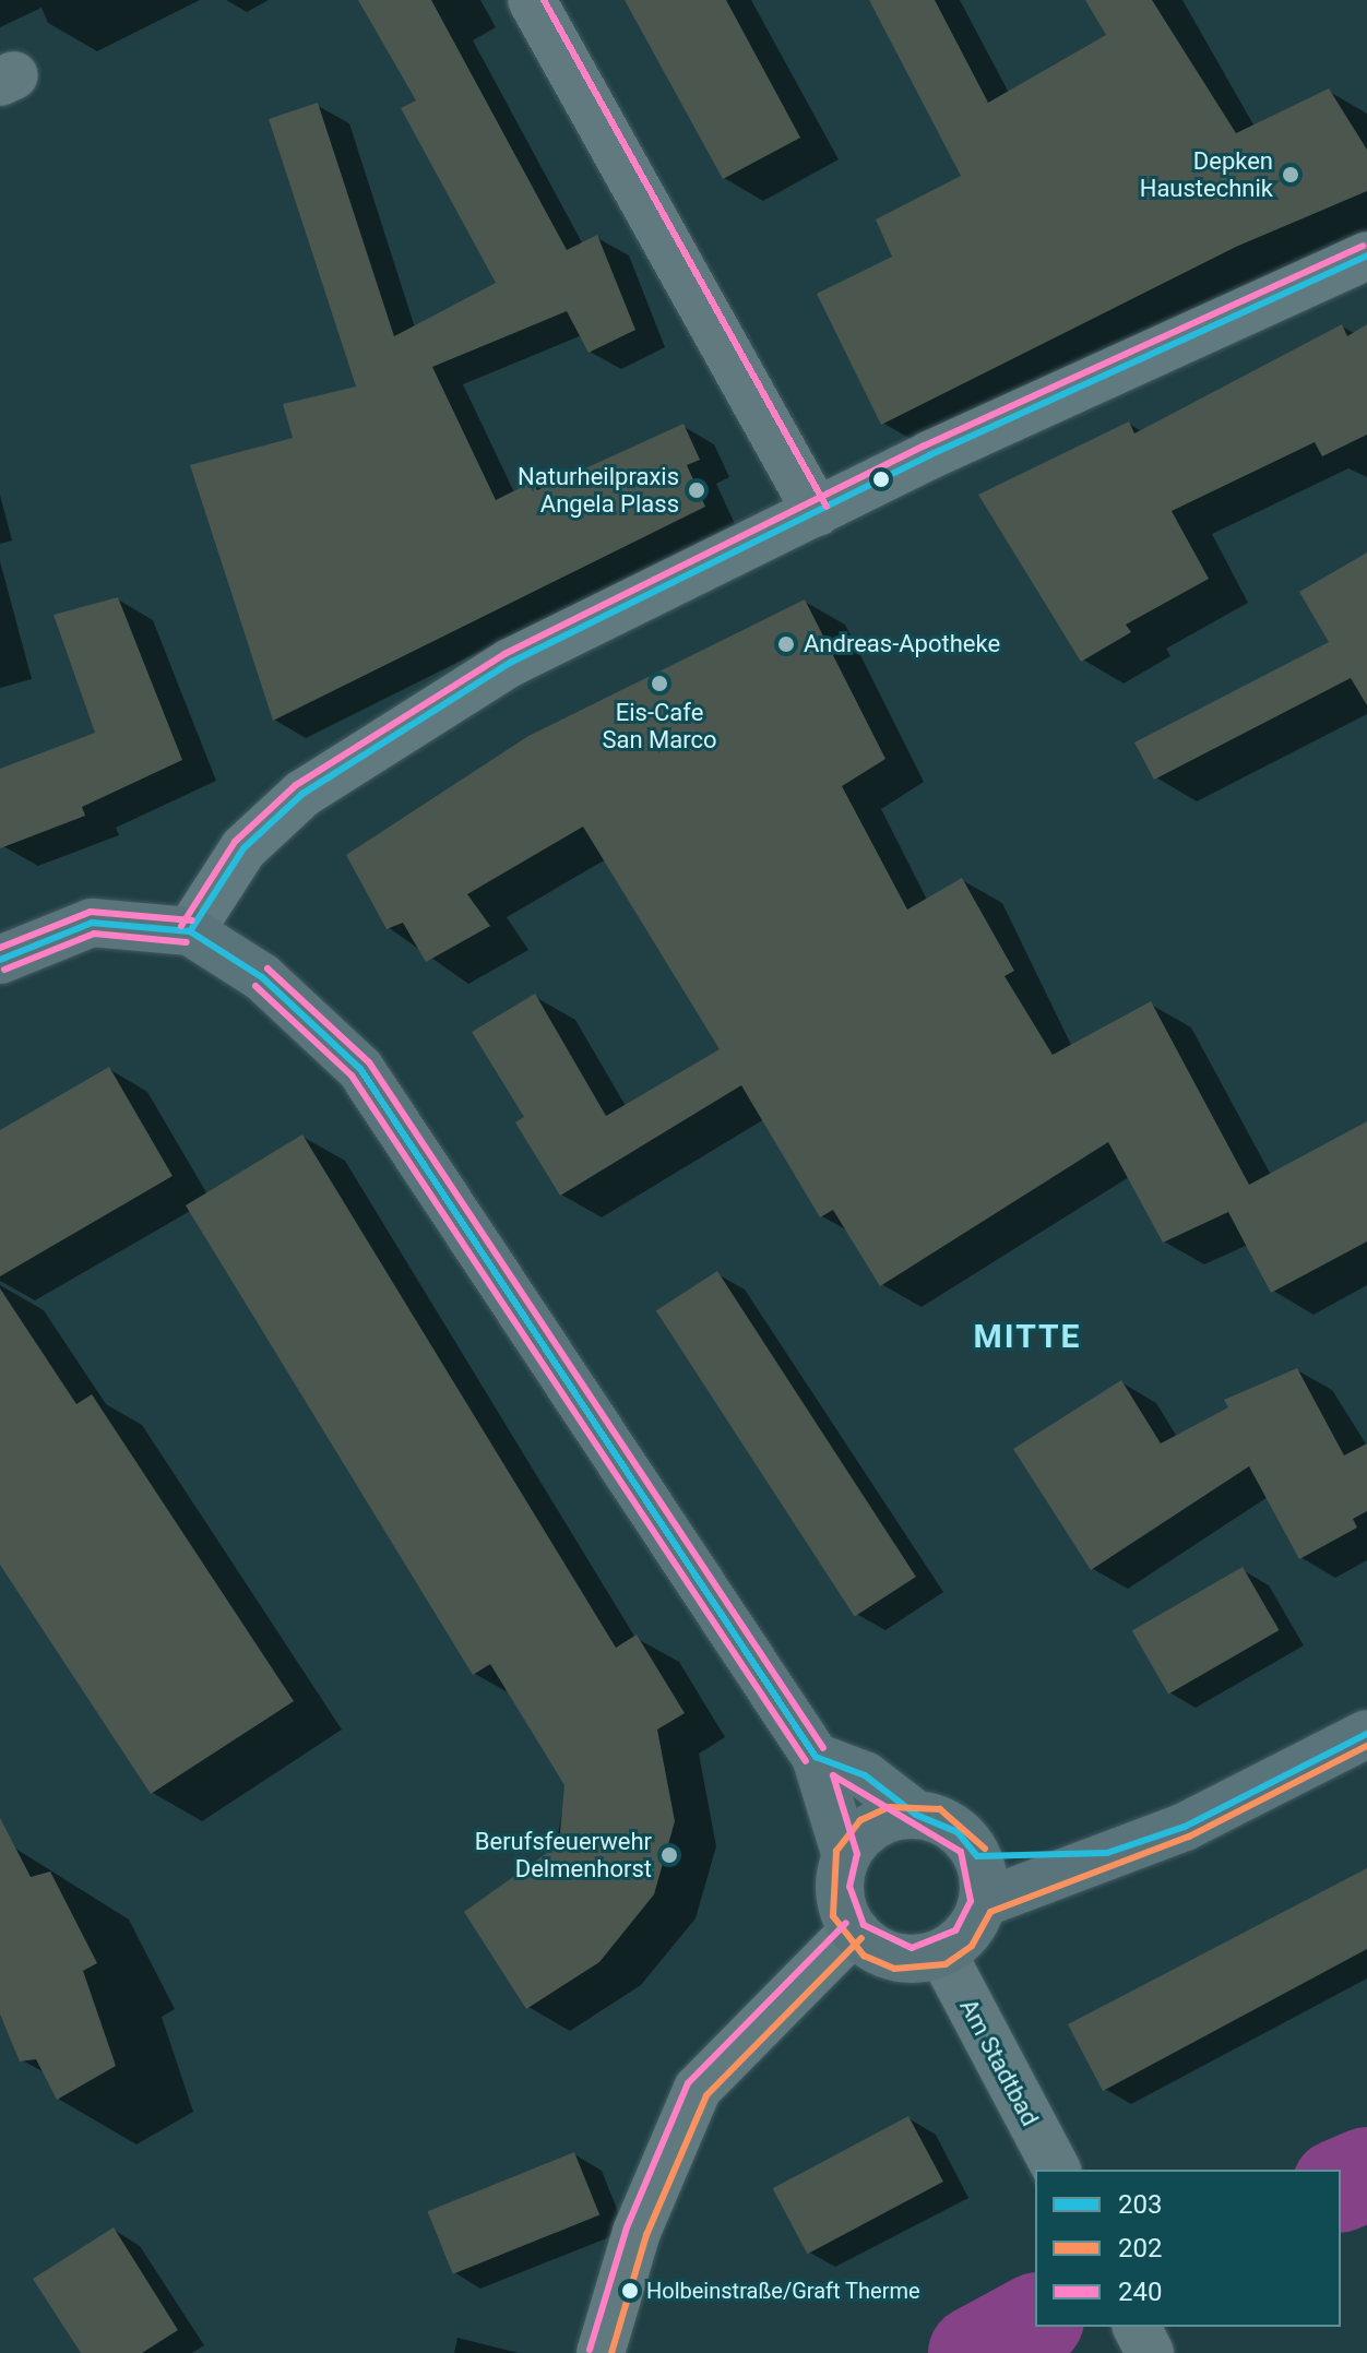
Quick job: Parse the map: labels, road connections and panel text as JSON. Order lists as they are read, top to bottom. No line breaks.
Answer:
{"streets":{"street":["Am Stadtbad"]},"districts":["MITTE"],"places":["Depken Haustechnik","Naturheilpraxis Angela Plass","Andreas-Apotheke","Eis-Cafe San Marco","Berufsfeuerwehr Delmenhorst","Holbeinstraße/Graft Therme"],"lines":["transit line 240","transit line 203","transit line 202"],"legend":["203","202","240"]}
